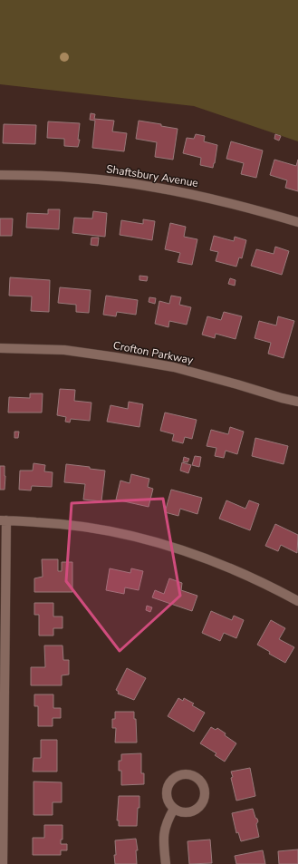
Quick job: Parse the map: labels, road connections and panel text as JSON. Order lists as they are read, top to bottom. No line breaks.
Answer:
{"streets":{"street":["Shaftsbury Avenue","Crofton Parkway"]}}
